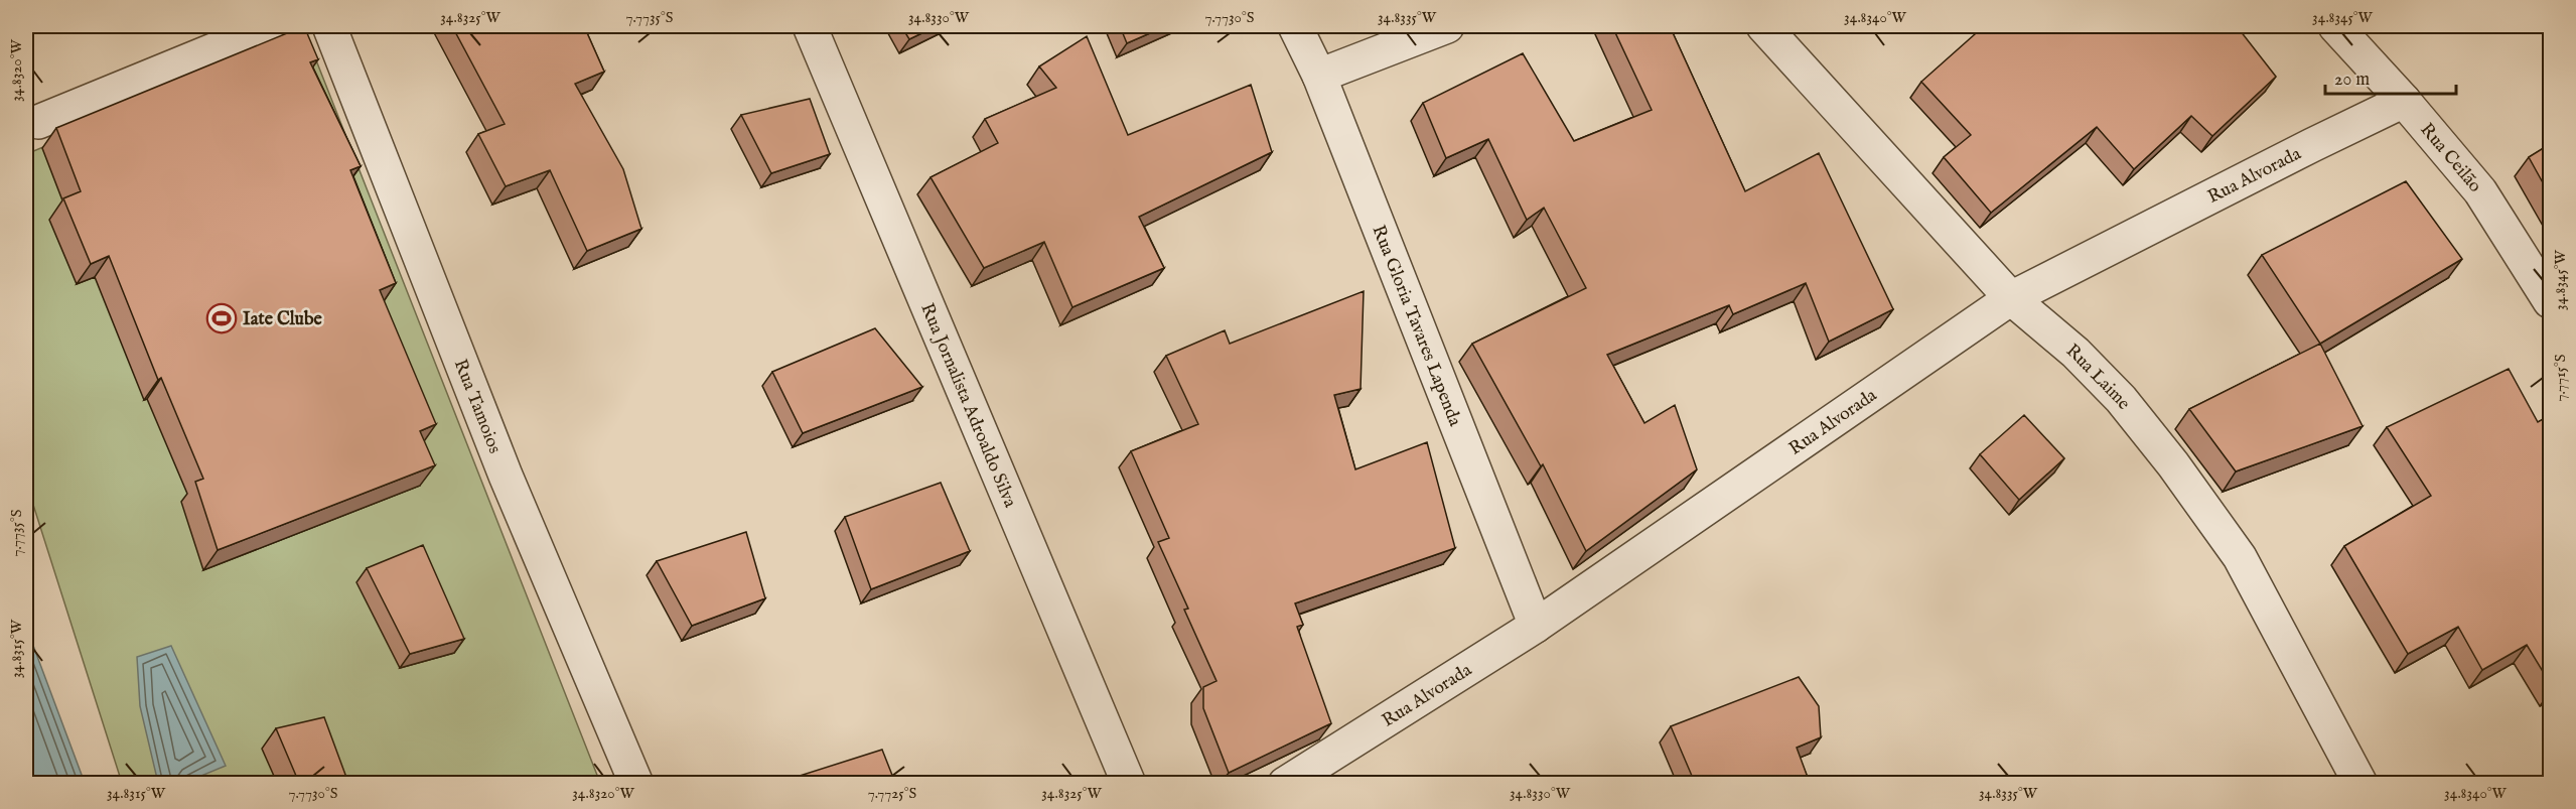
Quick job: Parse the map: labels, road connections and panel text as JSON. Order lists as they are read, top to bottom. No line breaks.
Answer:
{"streets":{"street":["Rua Ceilão","Rua Alvorada","Rua Gloria Tavares Lapenda","Rua Laime","Rua Jornalista Adroaldo Silva","Rua Tamoios"]},"crossings":[["Rua Ceilão","Rua Alvorada"],["Rua Alvorada","Rua Gloria Tavares Lapenda"],["Rua Alvorada","Rua Laime"]],"places":{"sports":["Iate Clube"]},"scale_bar":"20 m","coordinates":["34.8325°W","7.7735°S","34.8330°W","7.7730°S","34.8335°W","34.8340°W","34.8345°W","34.8320°W","7.7715°S","34.8315°W","7.7725°S"]}
